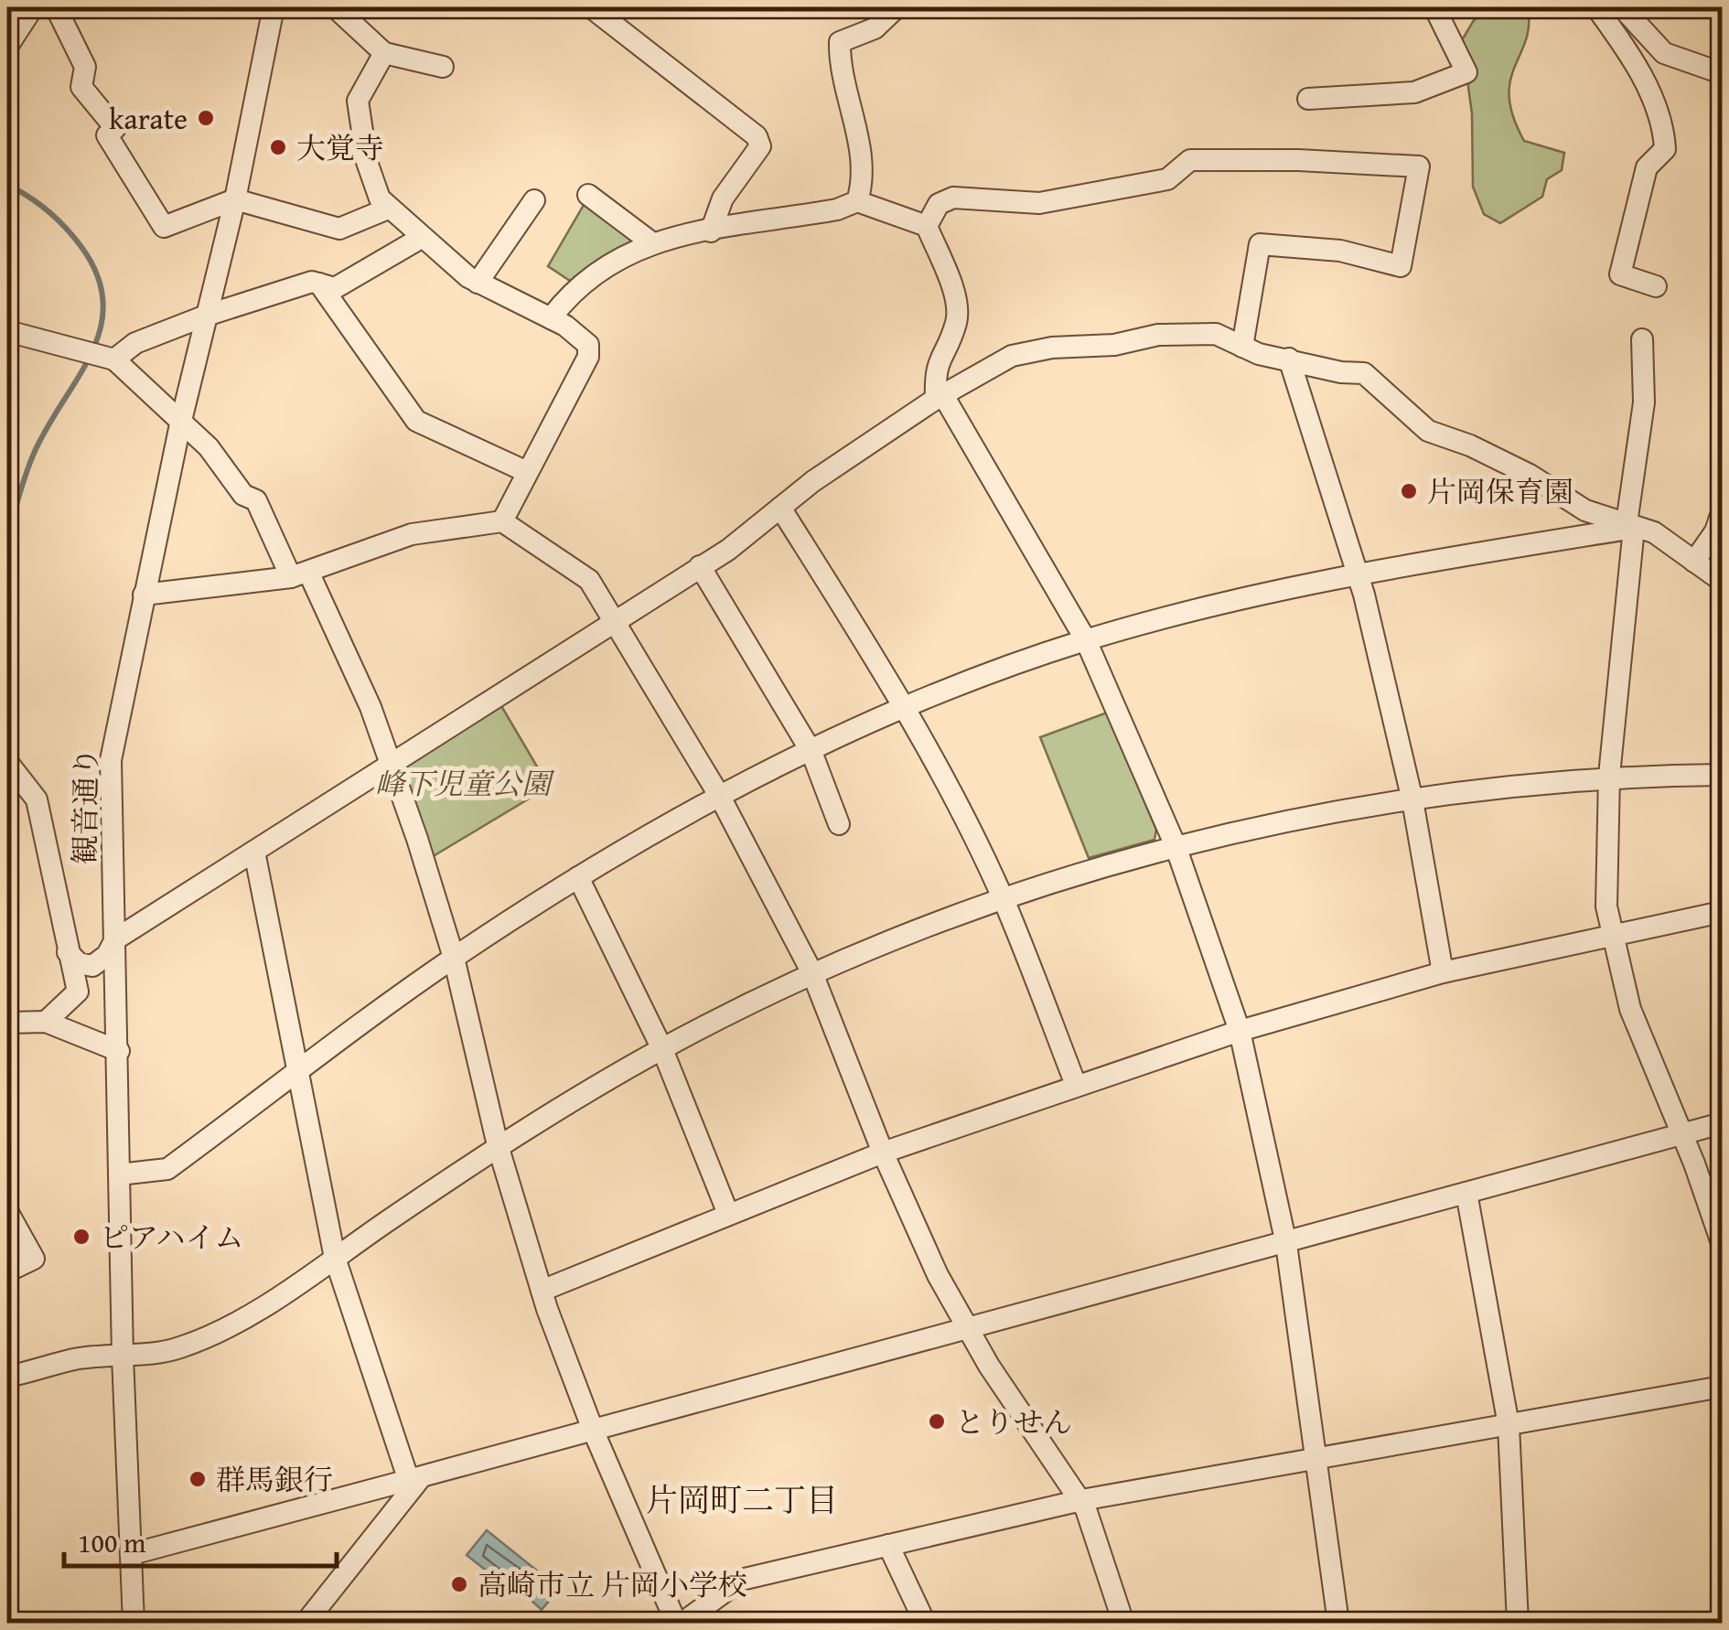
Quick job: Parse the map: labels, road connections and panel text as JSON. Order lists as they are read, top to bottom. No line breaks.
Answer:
{"streets":{"street":["観音通り"]},"districts":["片岡町二丁目"],"parks":["峰下児童公園"],"places":["karate","大覚寺","片岡保育園","ピアハイム","とりせん","群馬銀行","高崎市立 片岡小学校"],"scale_bar":"100 m"}
